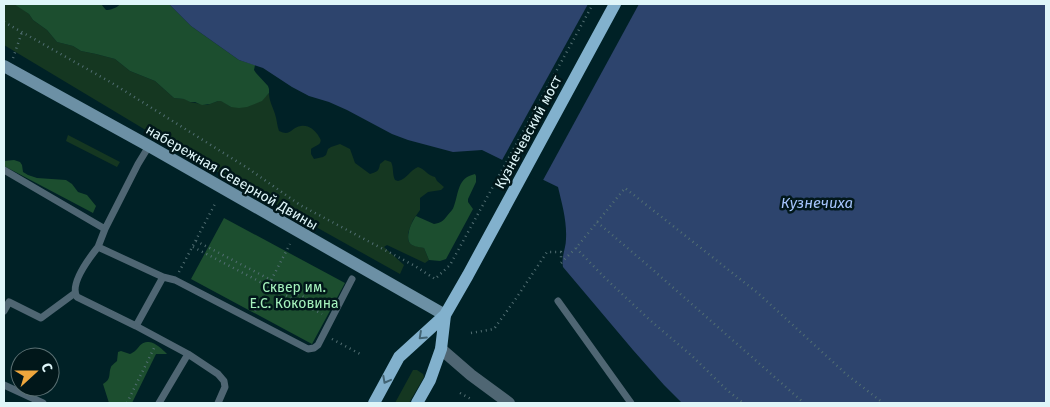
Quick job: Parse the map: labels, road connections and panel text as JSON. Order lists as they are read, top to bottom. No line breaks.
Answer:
{"streets":{"main road":["Кузнечевский мост"],"street":["набережная Северной Двины"]},"crossings":[["Кузнечевский мост","набережная Северной Двины"]],"water":["Кузнечиха"],"parks":["Сквер им. Е.С. Коковина"],"north":"right"}
